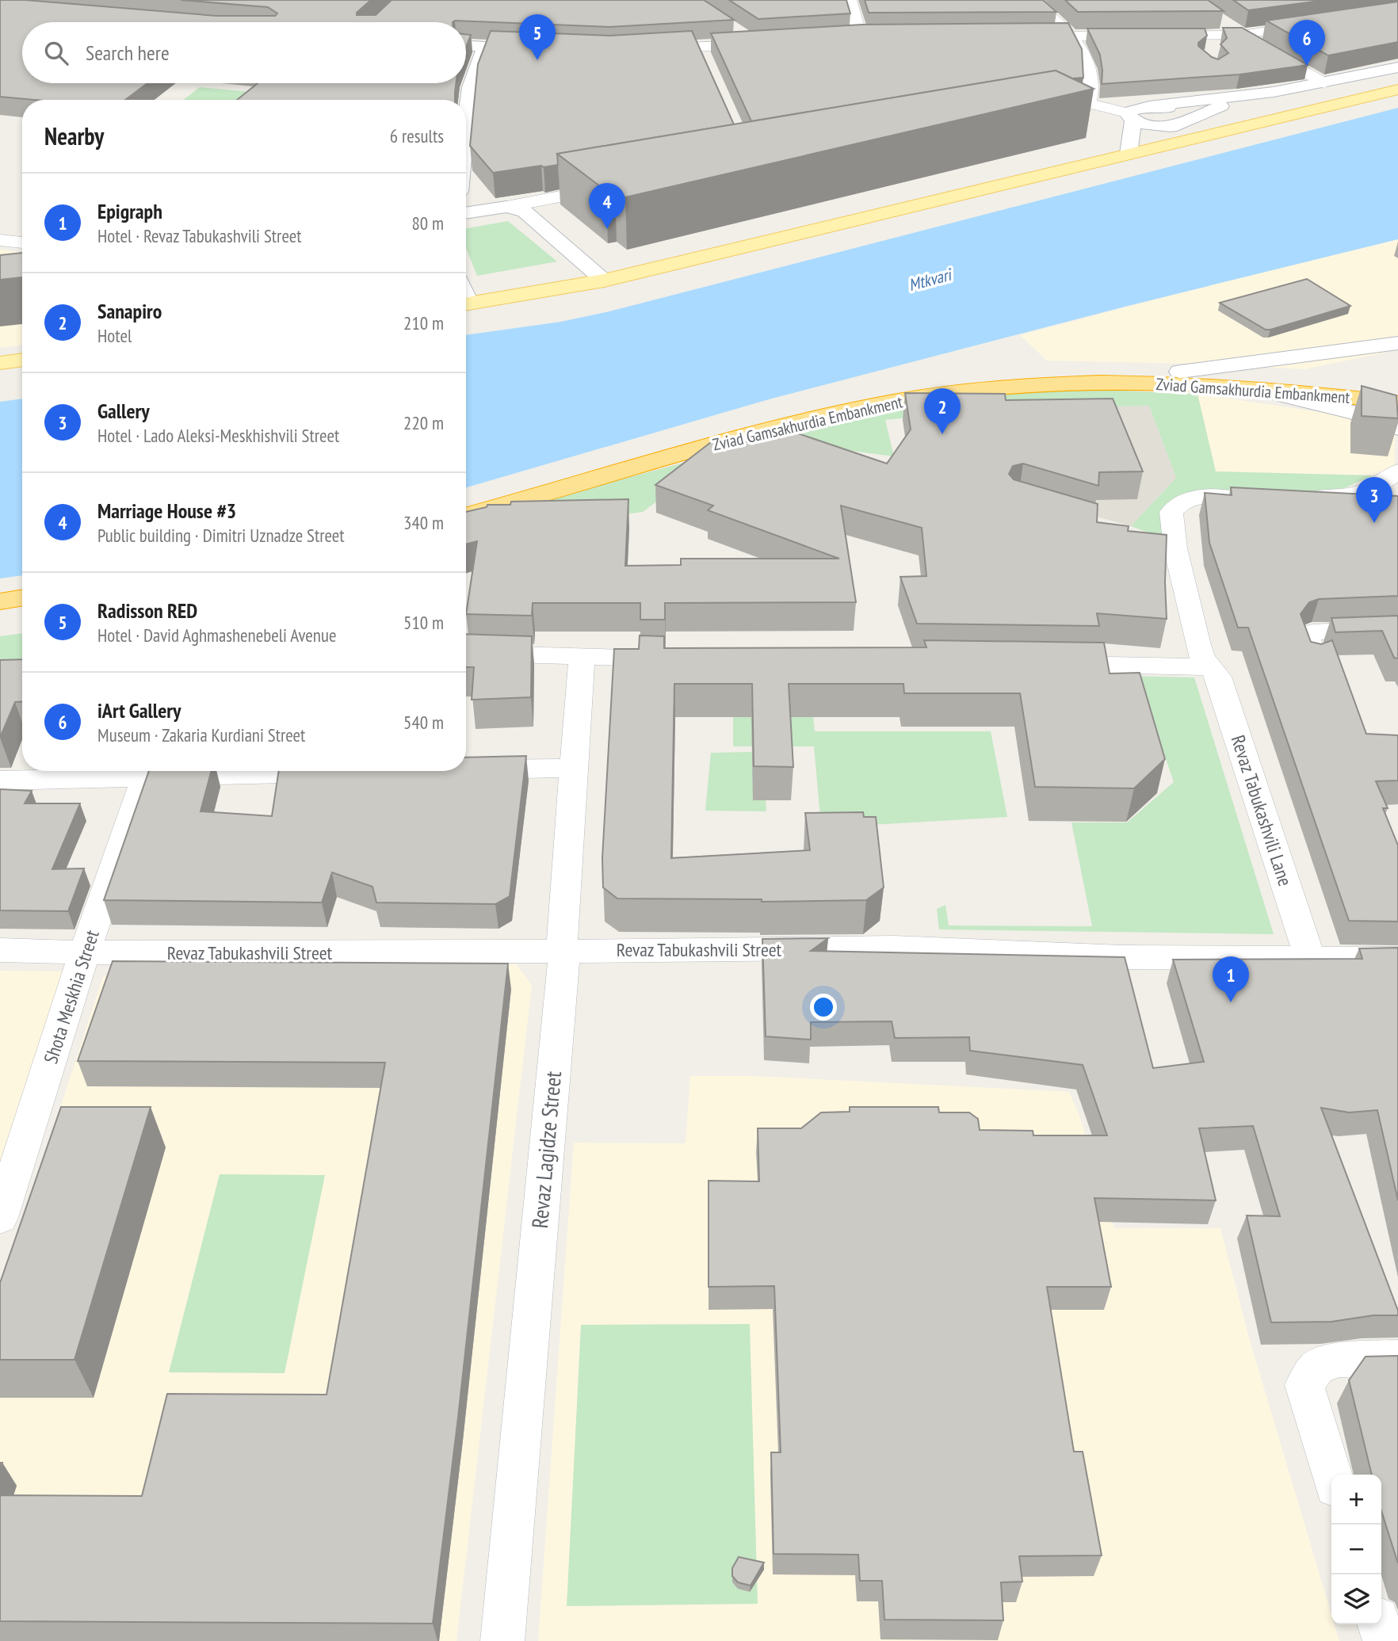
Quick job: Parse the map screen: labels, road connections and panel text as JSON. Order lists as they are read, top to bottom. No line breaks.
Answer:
{"streets":{"highway":["Zviad Gamsakhurdia Embankment"],"street":["Revaz Tabukashvili Lane","Revaz Tabukashvili Street","Shota Meskhia Street","Revaz Lagidze Street"]},"crossings":[["Revaz Tabukashvili Lane","Revaz Tabukashvili Street"],["Revaz Tabukashvili Street","Shota Meskhia Street"],["Revaz Tabukashvili Street","Revaz Lagidze Street"]],"water":["Mtkvari"],"page":{"pins":["5","6","4","2","3","1"],"search":"Search here","heading":["Nearby","6 results"],"list":[{"mark":"1","name":"Epigraph","note":"Hotel · Revaz Tabukashvili Street","value":"80 m"},{"mark":"2","name":"Sanapiro","note":"Hotel","value":"210 m"},{"mark":"3","name":"Gallery","note":"Hotel · Lado Aleksi-Meskhishvili Street","value":"220 m"},{"mark":"4","name":"Marriage House #3","note":"Public building · Dimitri Uznadze Street","value":"340 m"},{"mark":"5","name":"Radisson RED","note":"Hotel · David Aghmashenebeli Avenue","value":"510 m"},{"mark":"6","name":"iArt Gallery","note":"Museum · Zakaria Kurdiani Street","value":"540 m"}],"map_buttons":["+","−"]}}
